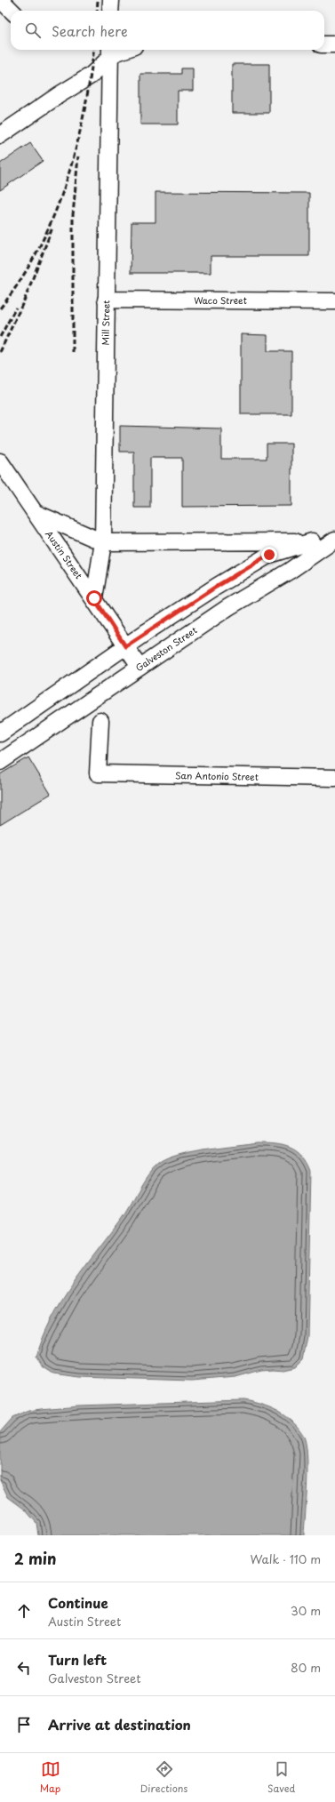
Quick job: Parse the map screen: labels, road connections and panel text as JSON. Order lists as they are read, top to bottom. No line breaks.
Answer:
{"streets":{"street":["Waco Street","Mill Street","Austin Street","Galveston Street","San Antonio Street"]},"crossings":[["Waco Street","Mill Street"],["Mill Street","Austin Street"],["Austin Street","Galveston Street"]],"page":{"search":"Search here","heading":["2 min","Walk · 110 m"],"list":[["Continue","Austin Street","30 m"],["Turn left","Galveston Street","80 m"],"Arrive at destination"],"nav":["Map","Directions","Saved"]}}
